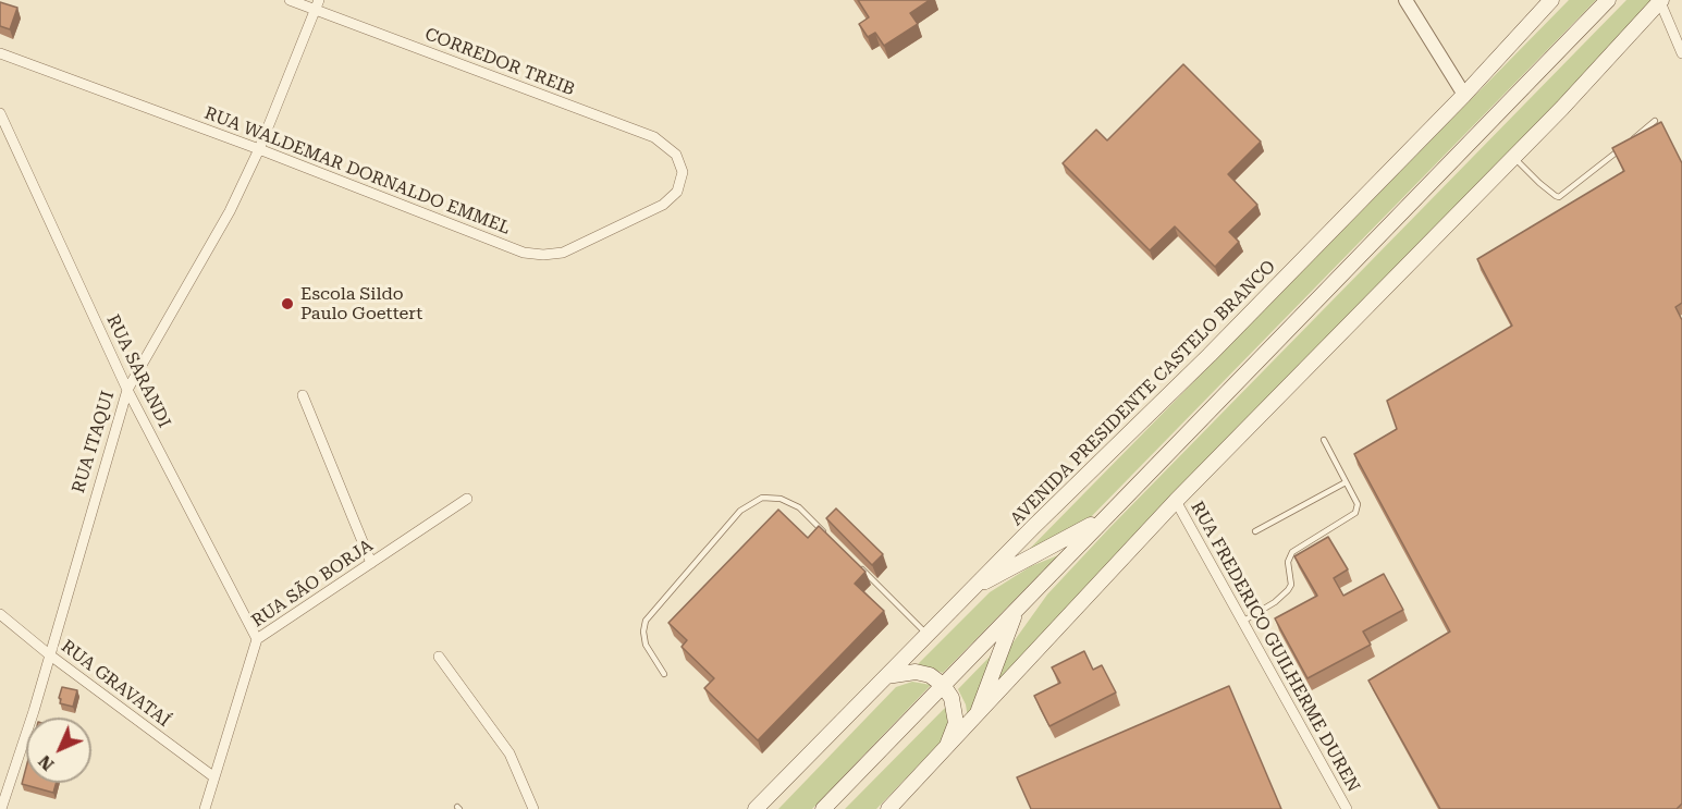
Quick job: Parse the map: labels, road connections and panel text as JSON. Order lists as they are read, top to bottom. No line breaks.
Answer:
{"streets":{"main road":["AVENIDA PRESIDENTE CASTELO BRANCO"],"street":["CORREDOR TREIB","RUA WALDEMAR DORNALDO EMMEL","RUA SARANDI","RUA ITAQUI","RUA SÃO BORJA","RUA FREDERICO GUILHERME DUREN","RUA GRAVATAÍ"]},"crossings":[["CORREDOR TREIB","RUA WALDEMAR DORNALDO EMMEL"],["CORREDOR TREIB","RUA ITAQUI"],["RUA WALDEMAR DORNALDO EMMEL","RUA ITAQUI"],["RUA SARANDI","RUA ITAQUI"],["RUA SARANDI","RUA SÃO BORJA"],["RUA ITAQUI","RUA GRAVATAÍ"],["RUA SÃO BORJA","RUA GRAVATAÍ"]],"places":["Escola Sildo Paulo Goettert"],"north":"bottom left"}
